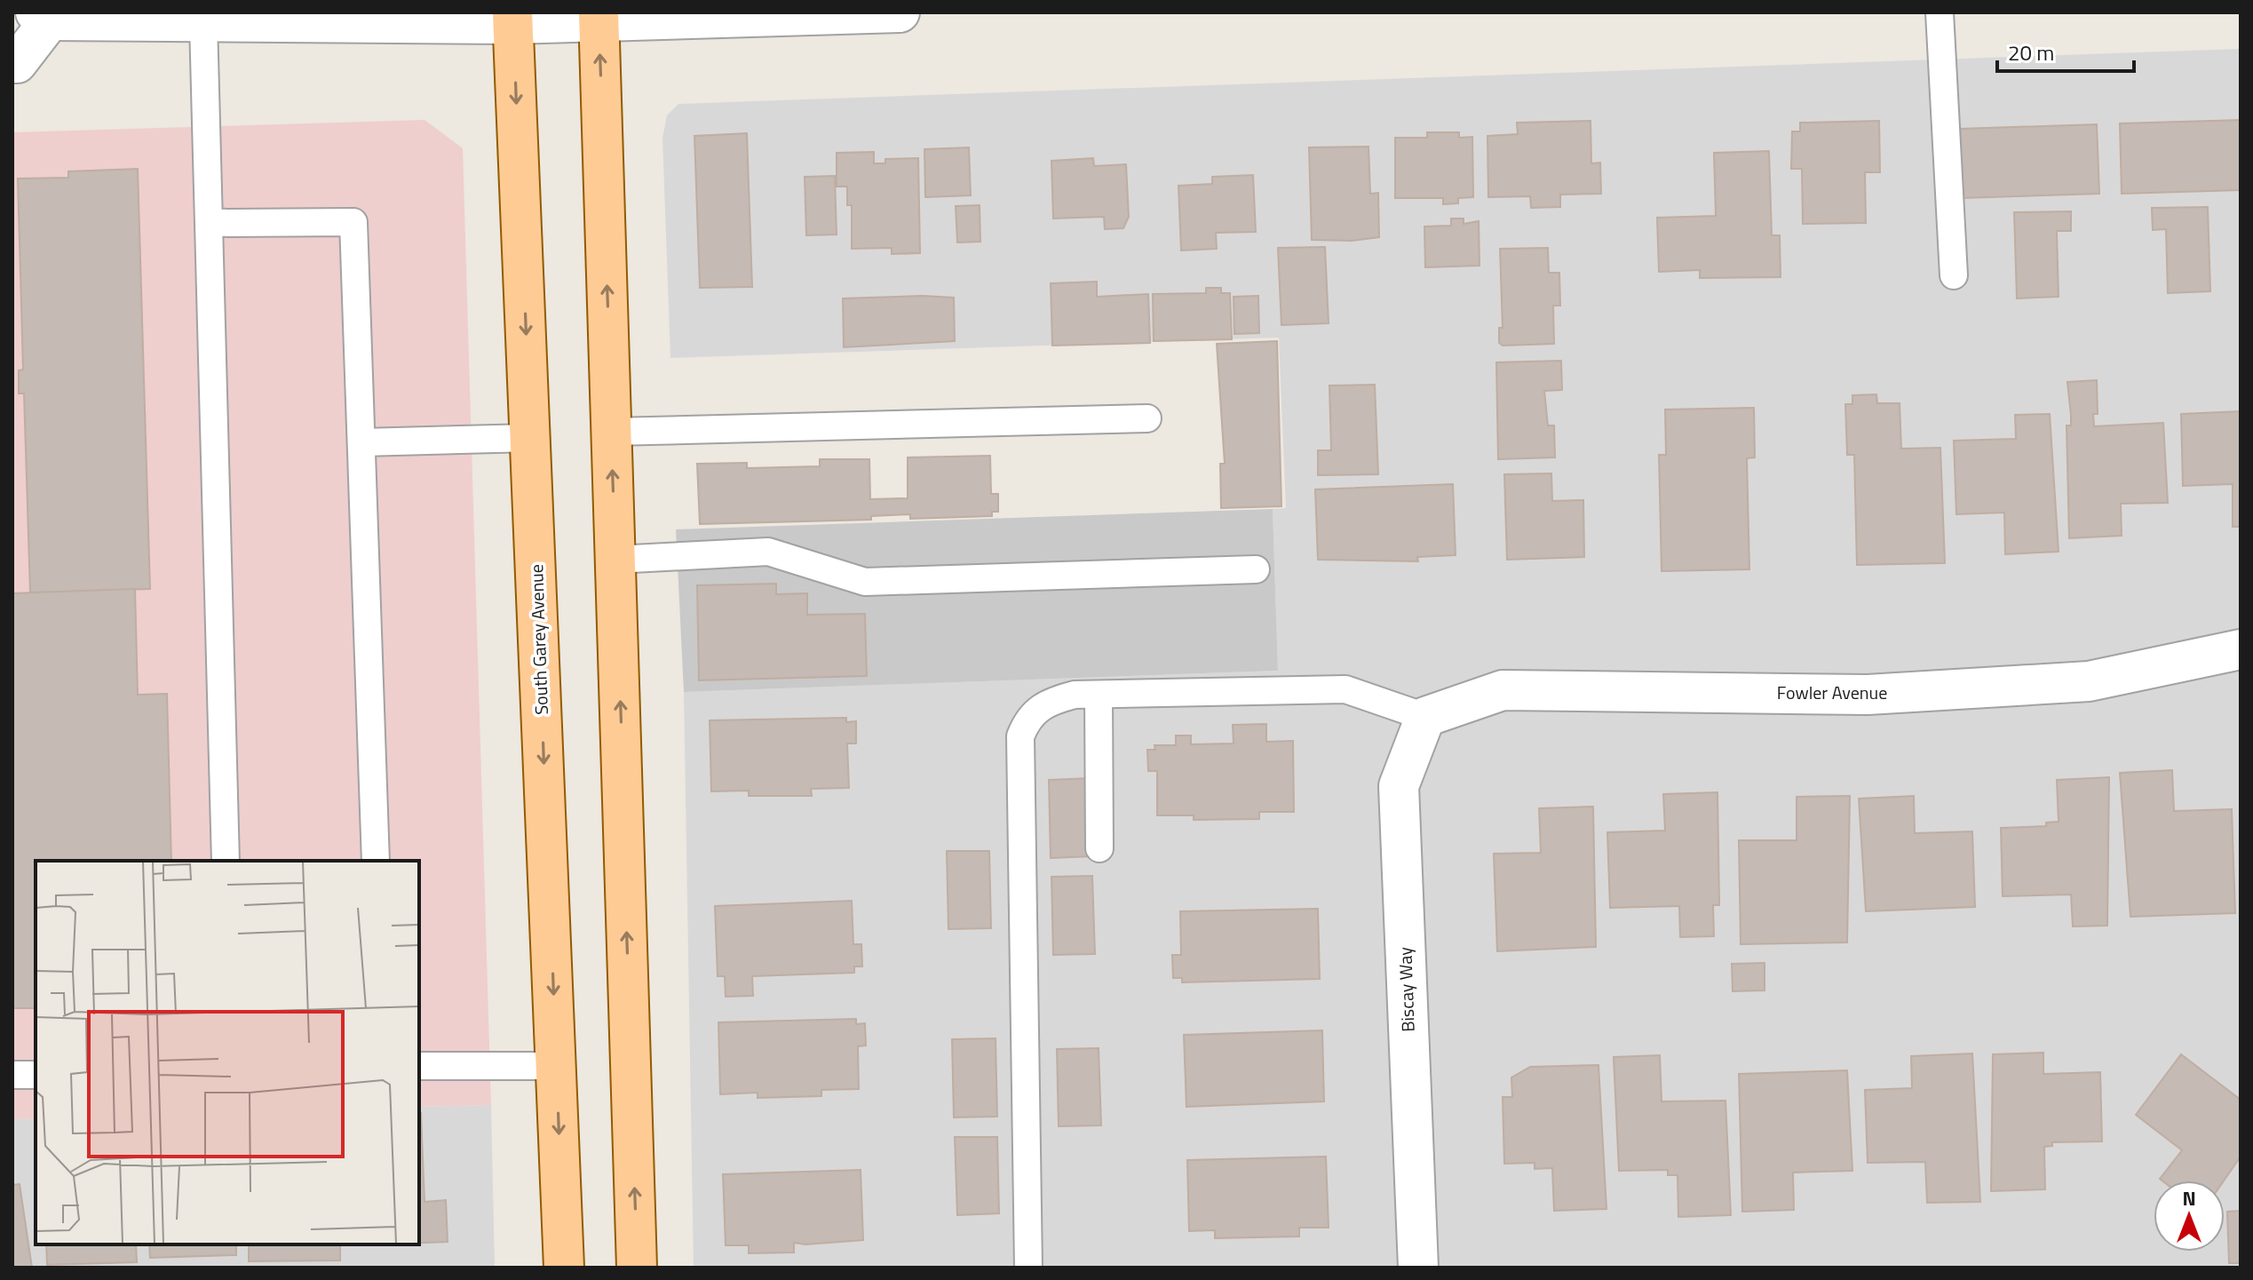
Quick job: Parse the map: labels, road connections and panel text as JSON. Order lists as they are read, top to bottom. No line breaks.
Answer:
{"streets":{"main road":["South Garey Avenue"],"street":["Fowler Avenue","Biscay Way"]},"crossings":[["Fowler Avenue","Biscay Way"]],"scale_bar":"20 m","north":"top"}
